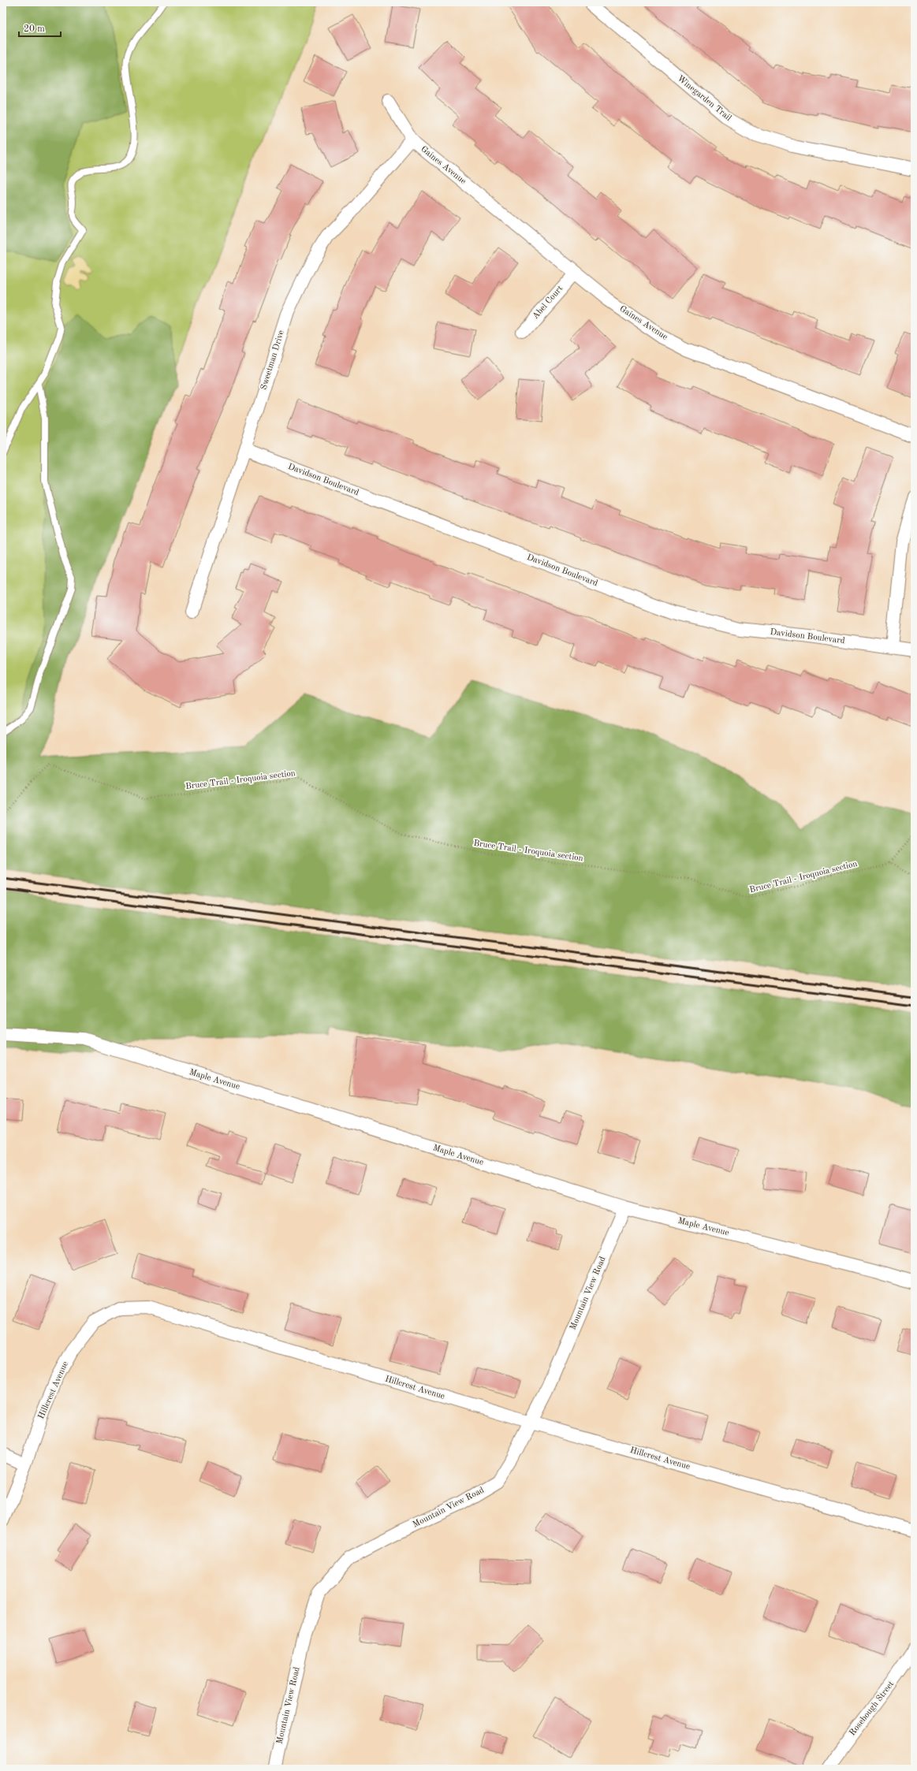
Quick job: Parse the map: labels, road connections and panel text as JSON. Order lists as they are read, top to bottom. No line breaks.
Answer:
{"streets":{"street":["Winegarden Trail","Gaines Avenue","Abel Court","Sweetman Drive","Davidson Boulevard","Maple Avenue","Mountain View Road","Hillcrest Avenue","Rosebough Street"],"path":["Bruce Trail - Iroquoia section"]},"crossings":[["Gaines Avenue","Abel Court"],["Gaines Avenue","Sweetman Drive"],["Sweetman Drive","Davidson Boulevard"],["Maple Avenue","Mountain View Road"],["Mountain View Road","Hillcrest Avenue"]],"scale_bar":"20 m"}
